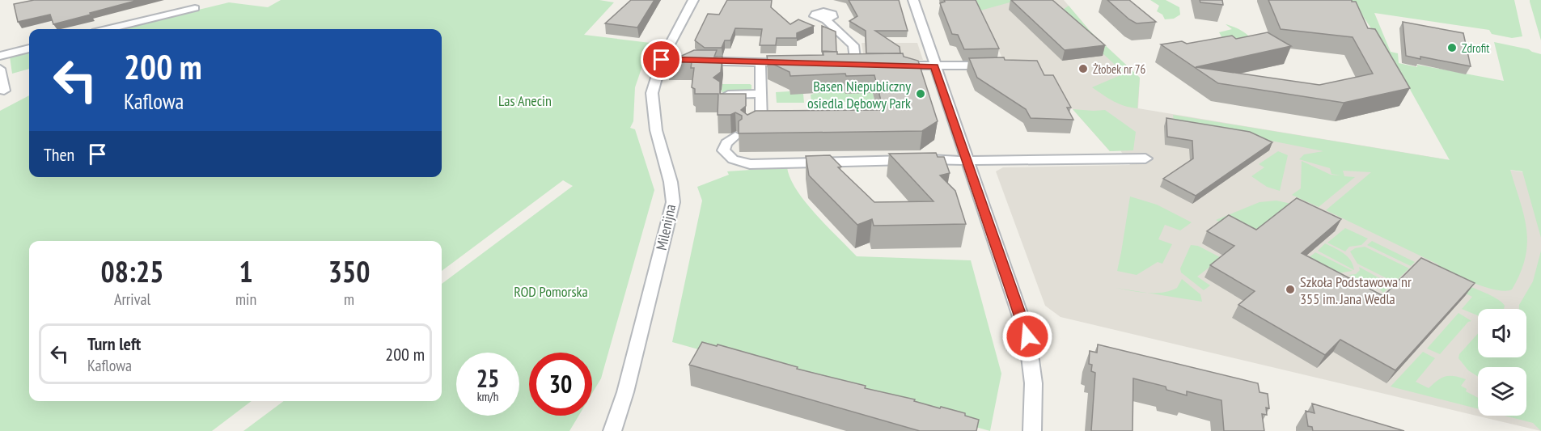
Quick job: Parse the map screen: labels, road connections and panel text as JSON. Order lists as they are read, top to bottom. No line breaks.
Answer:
{"streets":{"street":["Milenijna"]},"parks":["Las Anecin","ROD Pomorska"],"places":["Zdrofit","Żłobek nr 76","Basen Niepubliczny osiedla Dębowy Park","Szkoła Podstawowa nr 355 im. Jana Wedla"],"page":{"turn":["200 m","Kaflowa"],"then":"Then","eta":["08:25","Arrival","1","min","350","m"],"list":[{"name":"Turn left","note":"Kaflowa","value":"200 m"}],"speed":"25 km/h","limit":"30"}}
